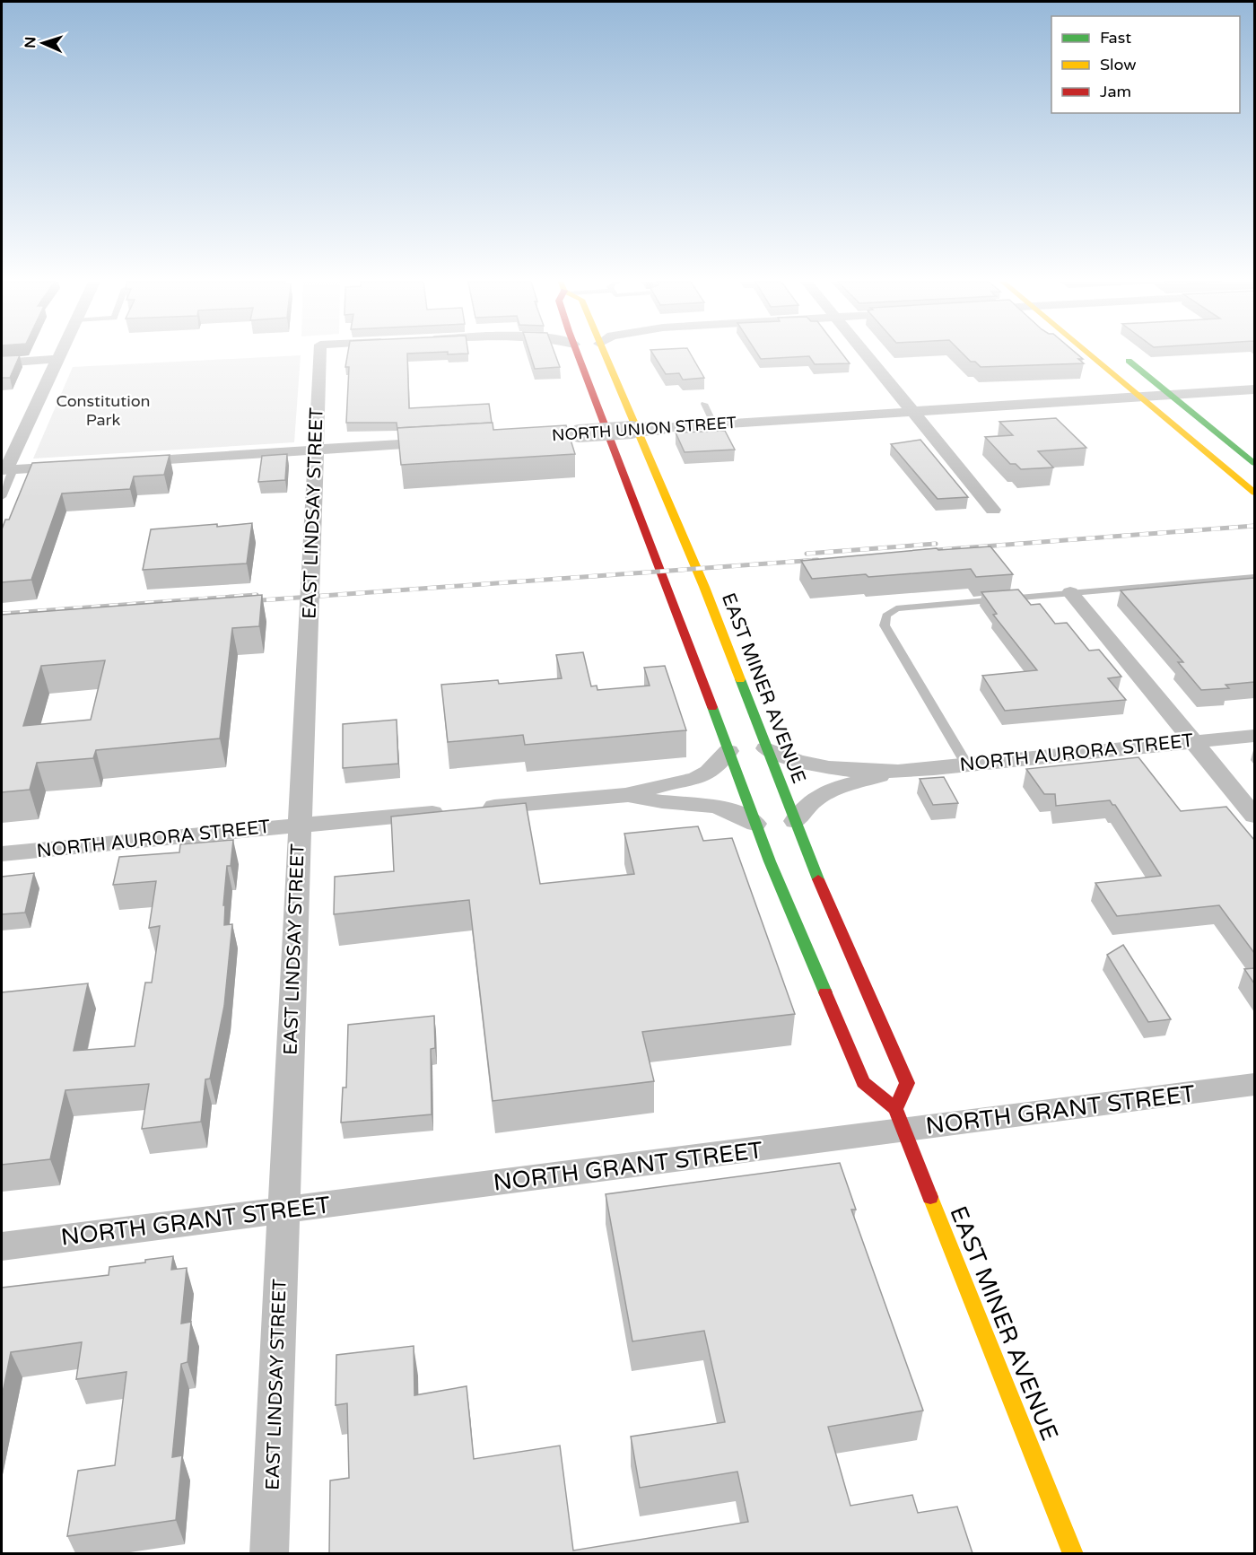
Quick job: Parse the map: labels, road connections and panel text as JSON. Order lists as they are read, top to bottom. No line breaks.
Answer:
{"streets":{"main road":["EAST MINER AVENUE"],"street":["NORTH UNION STREET","EAST LINDSAY STREET","NORTH AURORA STREET","NORTH GRANT STREET"]},"crossings":[["EAST LINDSAY STREET","NORTH AURORA STREET"],["EAST LINDSAY STREET","NORTH GRANT STREET"],["EAST MINER AVENUE","NORTH AURORA STREET"],["EAST MINER AVENUE","NORTH GRANT STREET"]],"parks":["Constitution Park"],"legend":["Fast","Slow","Jam"],"north":"left"}
